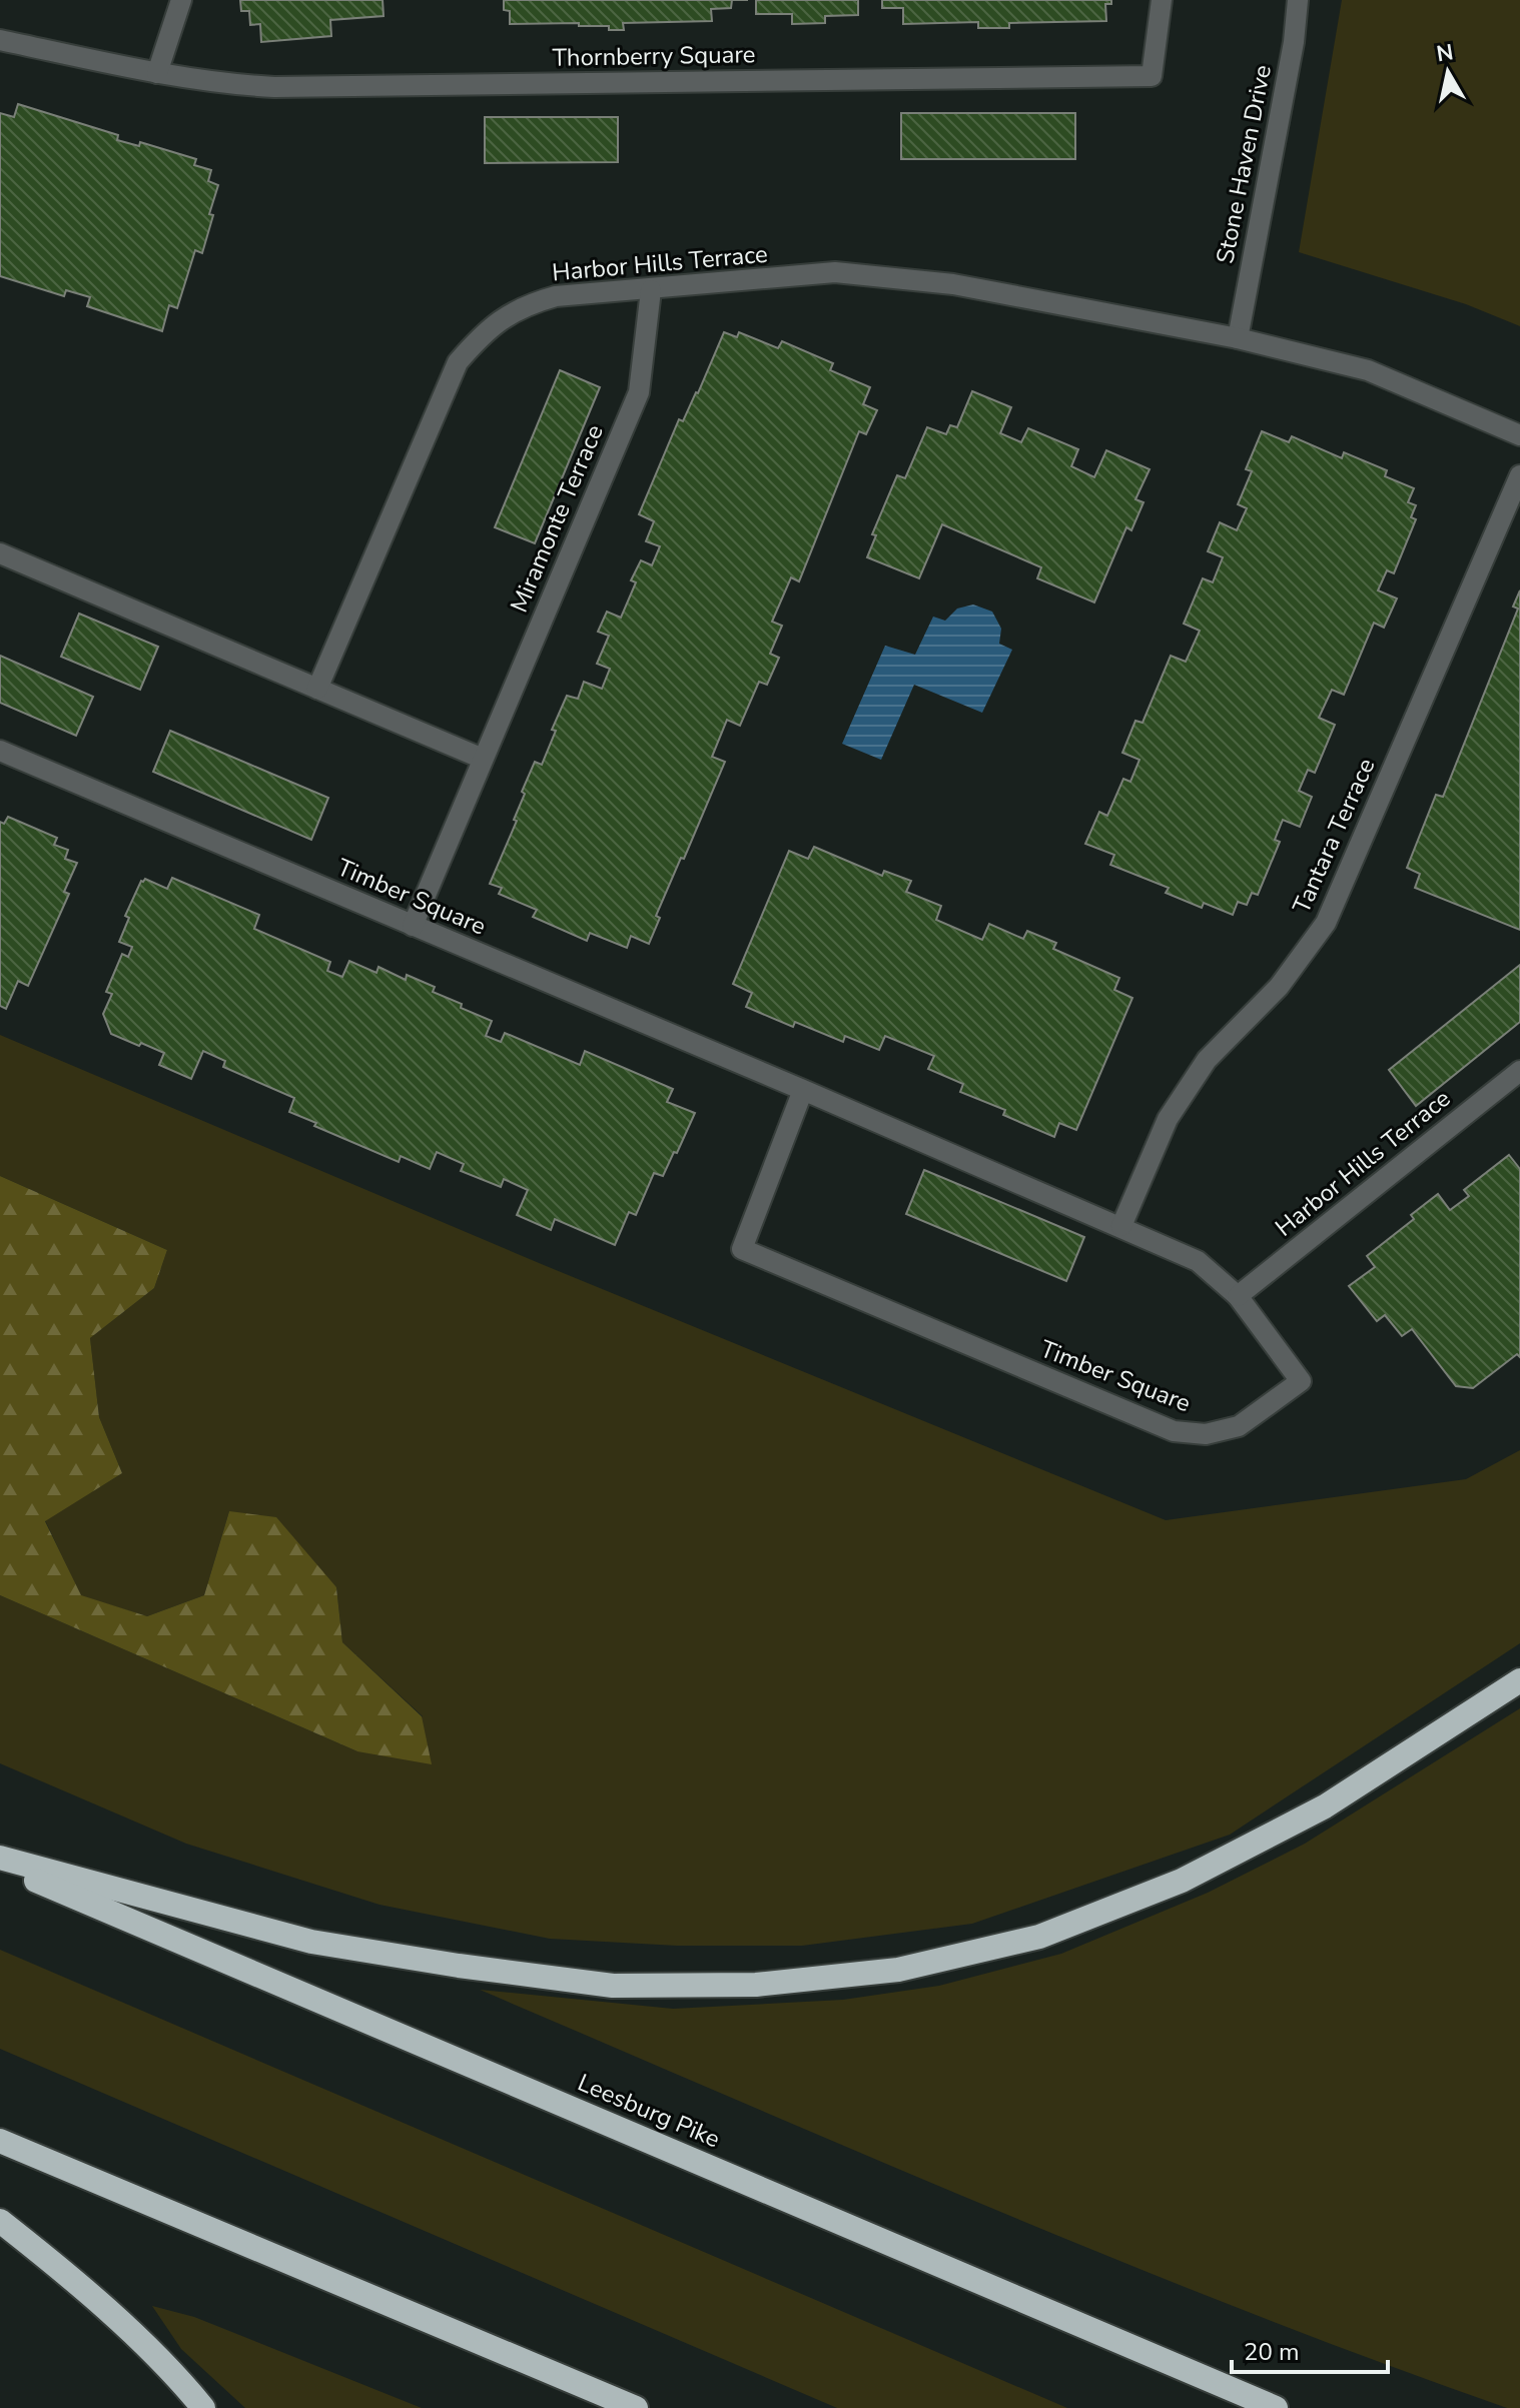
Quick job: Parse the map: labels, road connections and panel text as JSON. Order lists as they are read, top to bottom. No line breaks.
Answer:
{"streets":{"highway":["Leesburg Pike"],"street":["Thornberry Square","Stone Haven Drive","Harbor Hills Terrace","Miramonte Terrace","Tantara Terrace","Timber Square"]},"crossings":[["Stone Haven Drive","Harbor Hills Terrace"],["Harbor Hills Terrace","Miramonte Terrace"],["Harbor Hills Terrace","Timber Square"],["Miramonte Terrace","Timber Square"],["Tantara Terrace","Timber Square"]],"scale_bar":"20 m","north":"top"}
